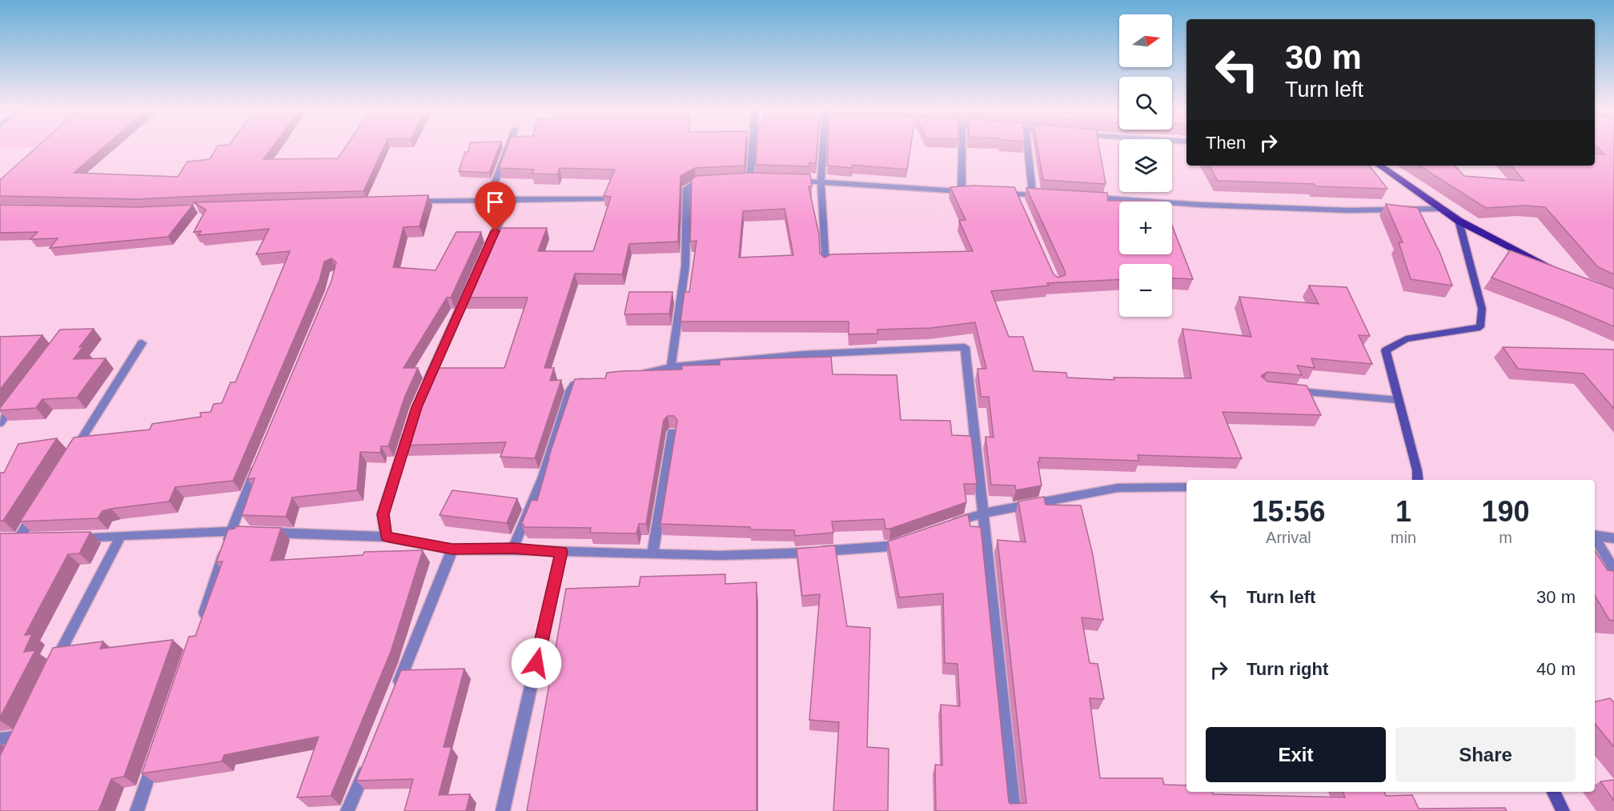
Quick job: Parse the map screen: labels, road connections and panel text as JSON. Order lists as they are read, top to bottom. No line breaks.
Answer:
{"north":"right","page":{"map_buttons":["+","−"],"turn":["30 m","Turn left"],"then":"Then","eta":["15:56","Arrival","1","min","190","m"],"list":[{"name":"Turn left","value":"30 m"},{"name":"Turn right","value":"40 m"}],"buttons":["Exit","Share"]}}
